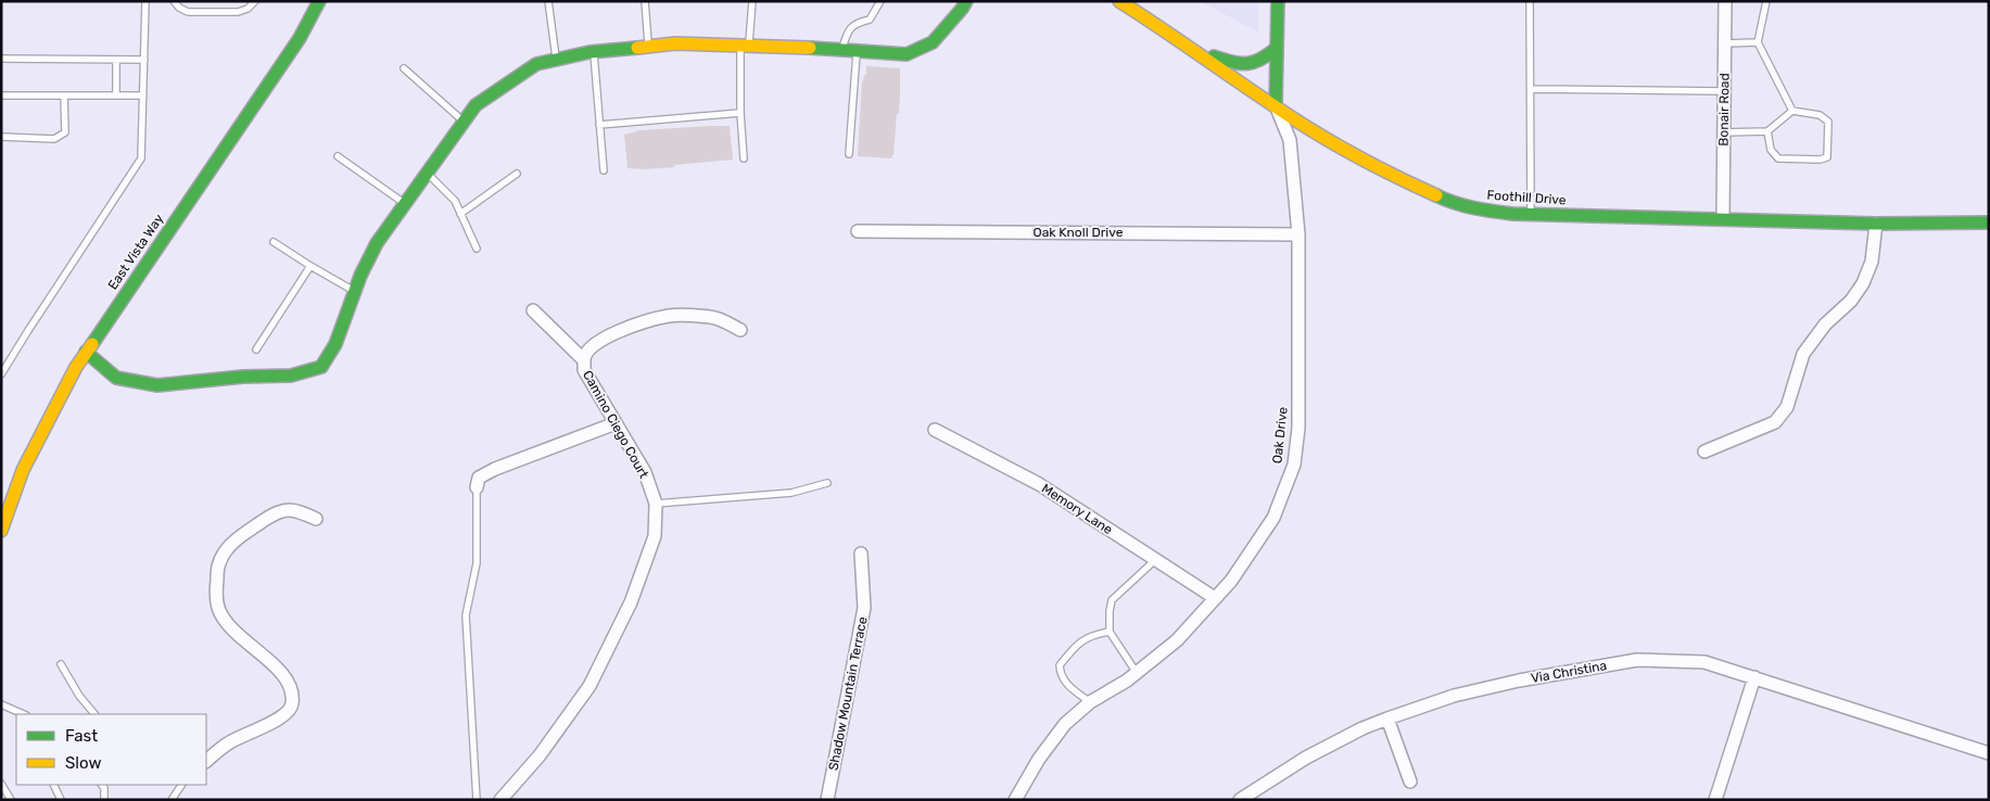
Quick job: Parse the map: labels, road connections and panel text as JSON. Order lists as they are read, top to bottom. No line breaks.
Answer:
{"streets":{"street":["Bonair Road","Foothill Drive","Oak Knoll Drive","East Vista Way","Camino Ciego Court","Oak Drive","Memory Lane","Via Christina","Shadow Mountain Terrace"]},"crossings":[["Bonair Road","Foothill Drive"],["Foothill Drive","Oak Drive"],["Oak Knoll Drive","Oak Drive"],["Oak Drive","Memory Lane"]],"legend":["Fast","Slow"]}
